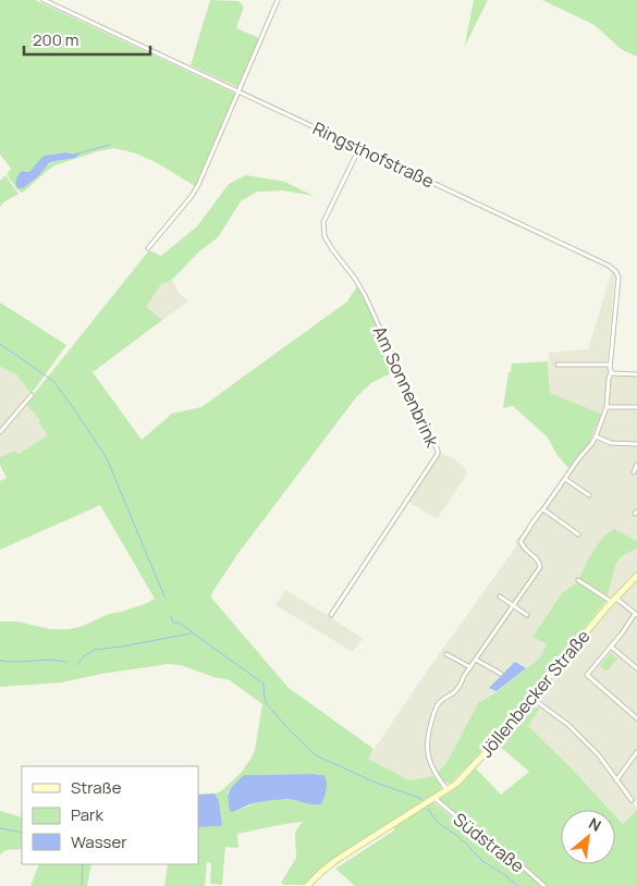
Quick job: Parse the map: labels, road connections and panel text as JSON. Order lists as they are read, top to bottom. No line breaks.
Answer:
{"streets":{"main road":["Jöllenbecker Straße"],"street":["Ringsthofstraße","Am Sonnenbrink","Südstraße"]},"crossings":[["Ringsthofstraße","Am Sonnenbrink"],["Jöllenbecker Straße","Südstraße"]],"legend":["Straße","Park","Wasser"],"scale_bar":"200 m","north":"top right"}
